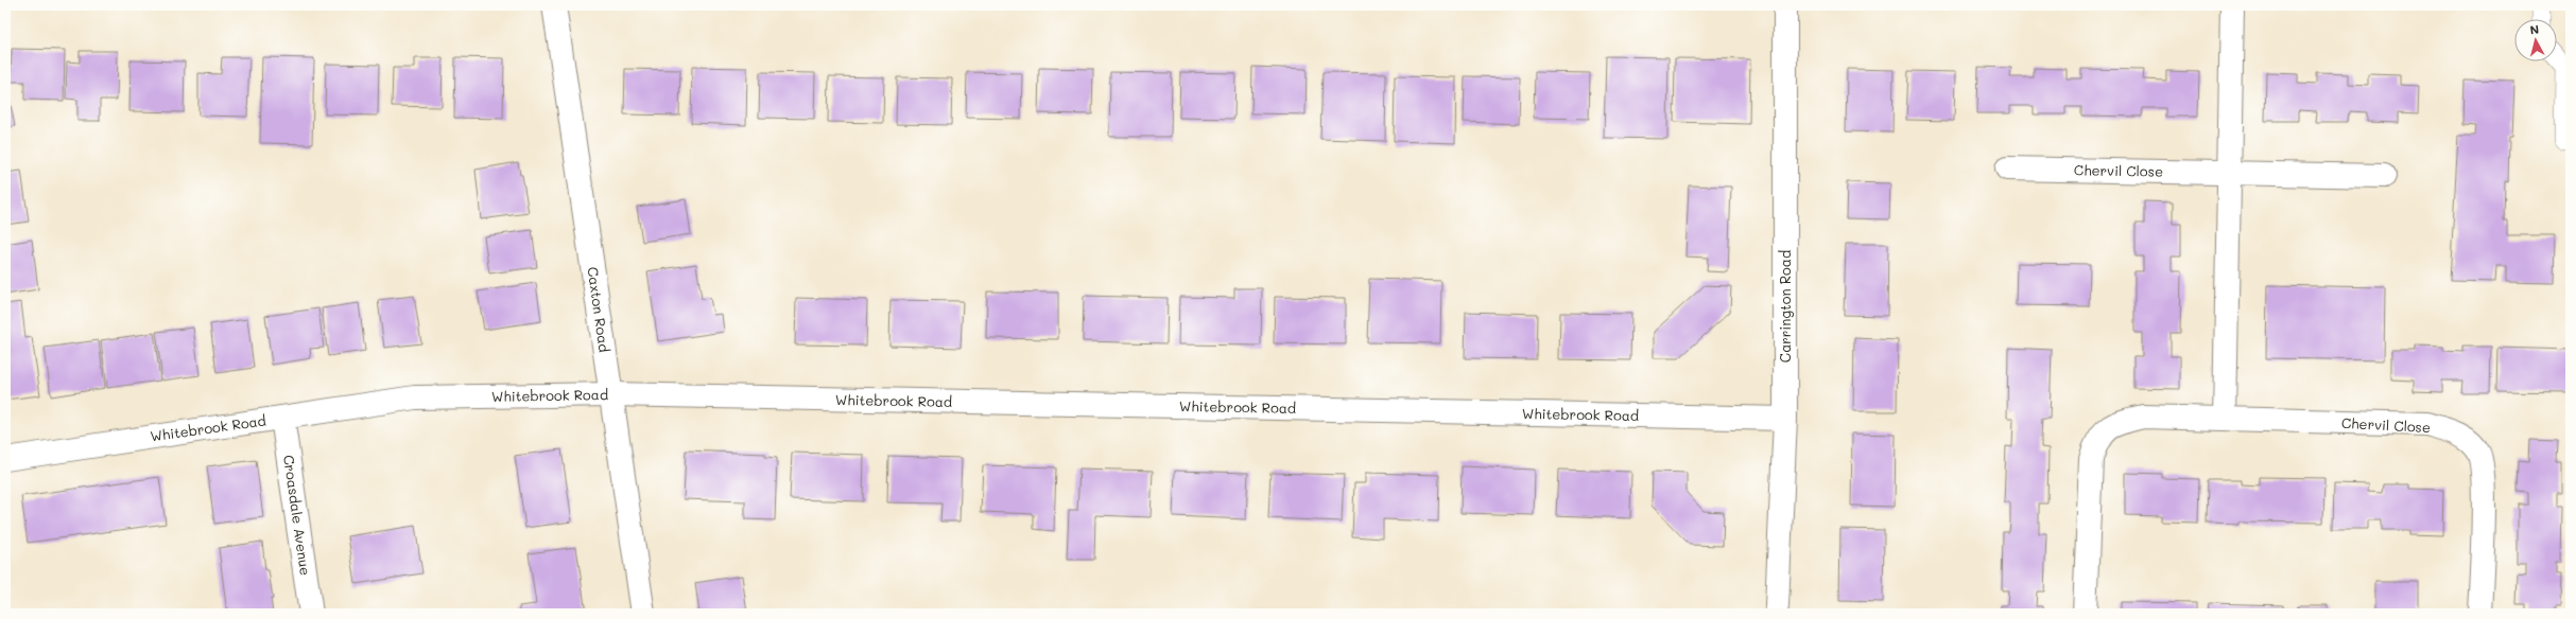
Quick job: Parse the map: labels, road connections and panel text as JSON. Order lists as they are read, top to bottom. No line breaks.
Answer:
{"streets":{"street":["Chervil Close","Carrington Road","Caxton Road","Whitebrook Road","Croasdale Avenue"]},"crossings":[["Carrington Road","Whitebrook Road"],["Caxton Road","Whitebrook Road"],["Whitebrook Road","Croasdale Avenue"]],"north":"top"}
